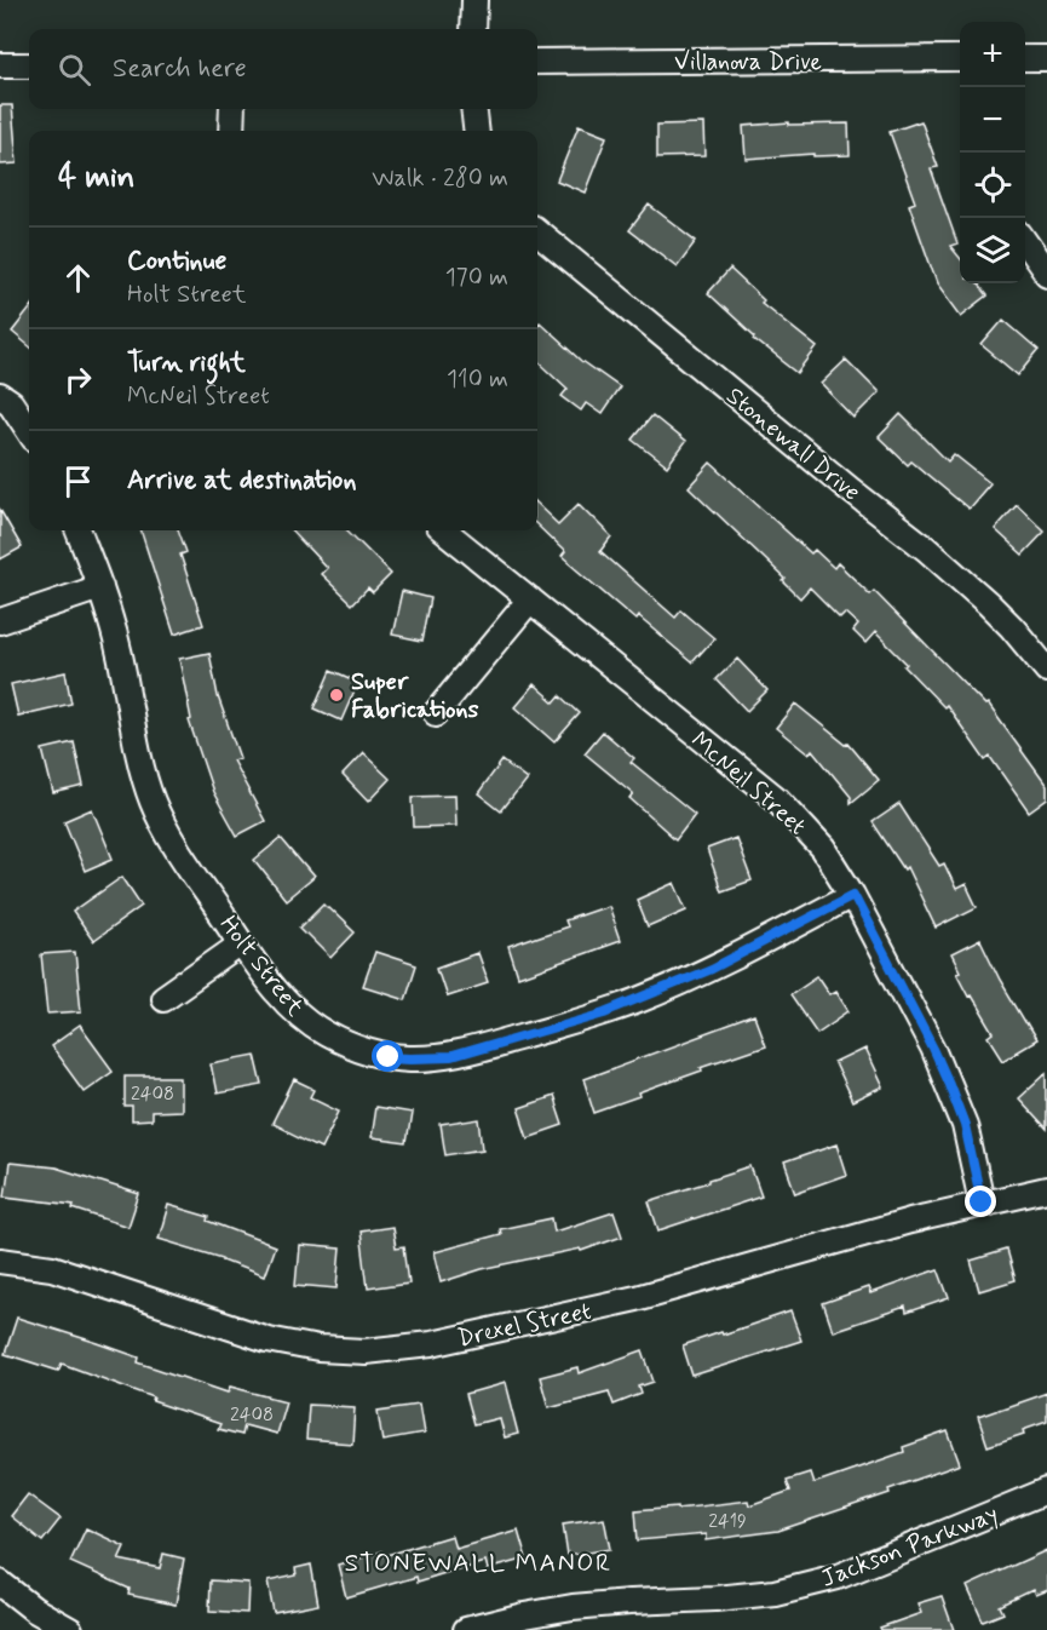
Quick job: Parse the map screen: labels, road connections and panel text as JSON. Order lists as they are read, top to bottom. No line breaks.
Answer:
{"streets":{"street":["Villanova Drive","Stonewall Drive","McNeil Street","Holt Street","Drexel Street","Jackson Parkway"]},"crossings":[["McNeil Street","Holt Street"],["McNeil Street","Drexel Street"]],"districts":["STONEWALL MANOR"],"places":["Super Fabrications"],"house_numbers":["2408","2408","2419"],"page":{"map_buttons":["+","−"],"search":"Search here","heading":["4 min","Walk · 280 m"],"list":[["Continue","Holt Street","170 m"],["Turn right","McNeil Street","110 m"],"Arrive at destination"]}}
